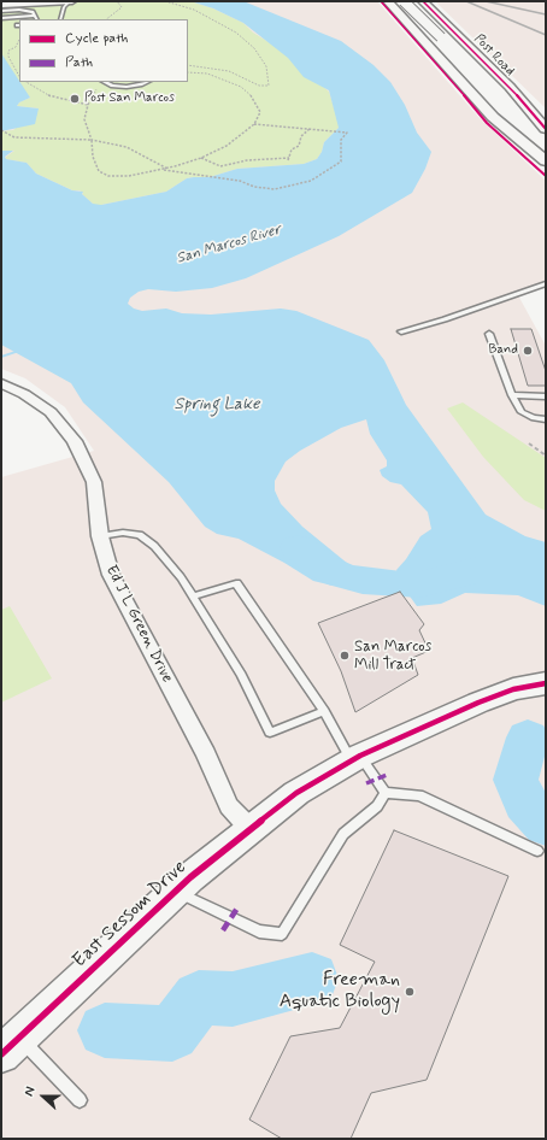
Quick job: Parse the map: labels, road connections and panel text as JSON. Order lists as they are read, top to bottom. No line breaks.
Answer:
{"streets":{"street":["Post Road","Ed J L Green Drive","East Sessom Drive"]},"crossings":[["Ed J L Green Drive","East Sessom Drive"]],"water":["San Marcos River","Spring Lake"],"places":["Post San Marcos","Band","San Marcos Mill Tract","Freeman Aquatic Biology"],"legend":["Cycle path","Path"],"north":"left"}
